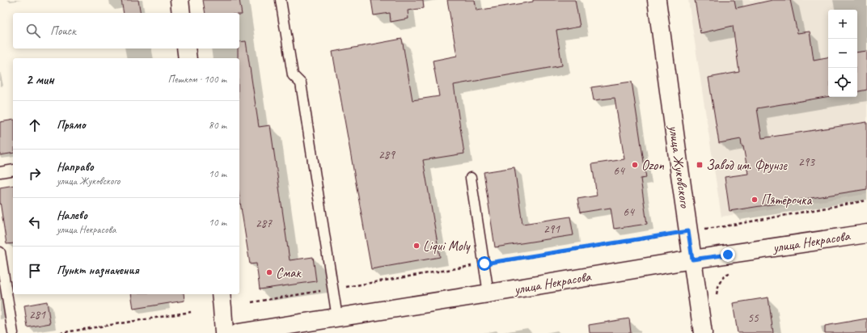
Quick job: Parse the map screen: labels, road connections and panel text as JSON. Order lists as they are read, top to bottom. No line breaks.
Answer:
{"streets":{"street":["улица Жуковского","улица Некрасова"]},"crossings":[["улица Жуковского","улица Некрасова"]],"places":{"other":["Ozon","Пятёрочка","Liqui Moly","Смак"],"transit":["Завод им. Фрунзе"]},"house_numbers":["289","293","64","64","287","291","281","55"],"page":{"map_buttons":["+","−"],"search":"Поиск","heading":["2 мин","Пешком · 100 m"],"list":[["Прямо","80 m"],["Направо","улица Жуковского","10 m"],["Налево","улица Некрасова","10 m"],"Пункт назначения"]}}
